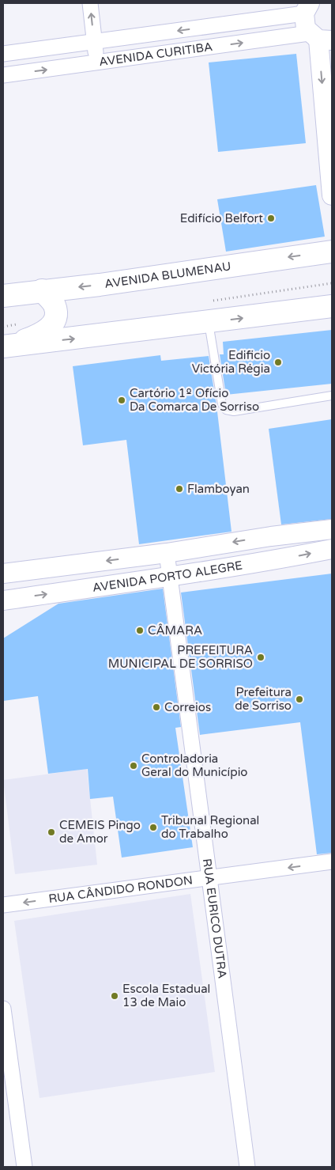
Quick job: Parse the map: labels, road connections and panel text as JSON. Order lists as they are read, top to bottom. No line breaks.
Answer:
{"streets":{"main road":["AVENIDA BLUMENAU"],"street":["AVENIDA CURITIBA","AVENIDA PORTO ALEGRE","RUA CÂNDIDO RONDON","RUA EURICO DUTRA"]},"crossings":[["AVENIDA PORTO ALEGRE","RUA EURICO DUTRA"],["RUA CÂNDIDO RONDON","RUA EURICO DUTRA"]],"one_way":["RUA CÂNDIDO RONDON"],"places":["Edifício Belfort","Edificio Victória Régia","Cartório 1º Ofício Da Comarca De Sorriso","Flamboyan","CÂMARA","PREFEITURA MUNICIPAL DE SORRISO","Prefeitura de Sorriso","Correios","Controladoria Geral do Município","Tribunal Regional do Trabalho","CEMEIS Pingo de Amor","Escola Estadual 13 de Maio"]}
